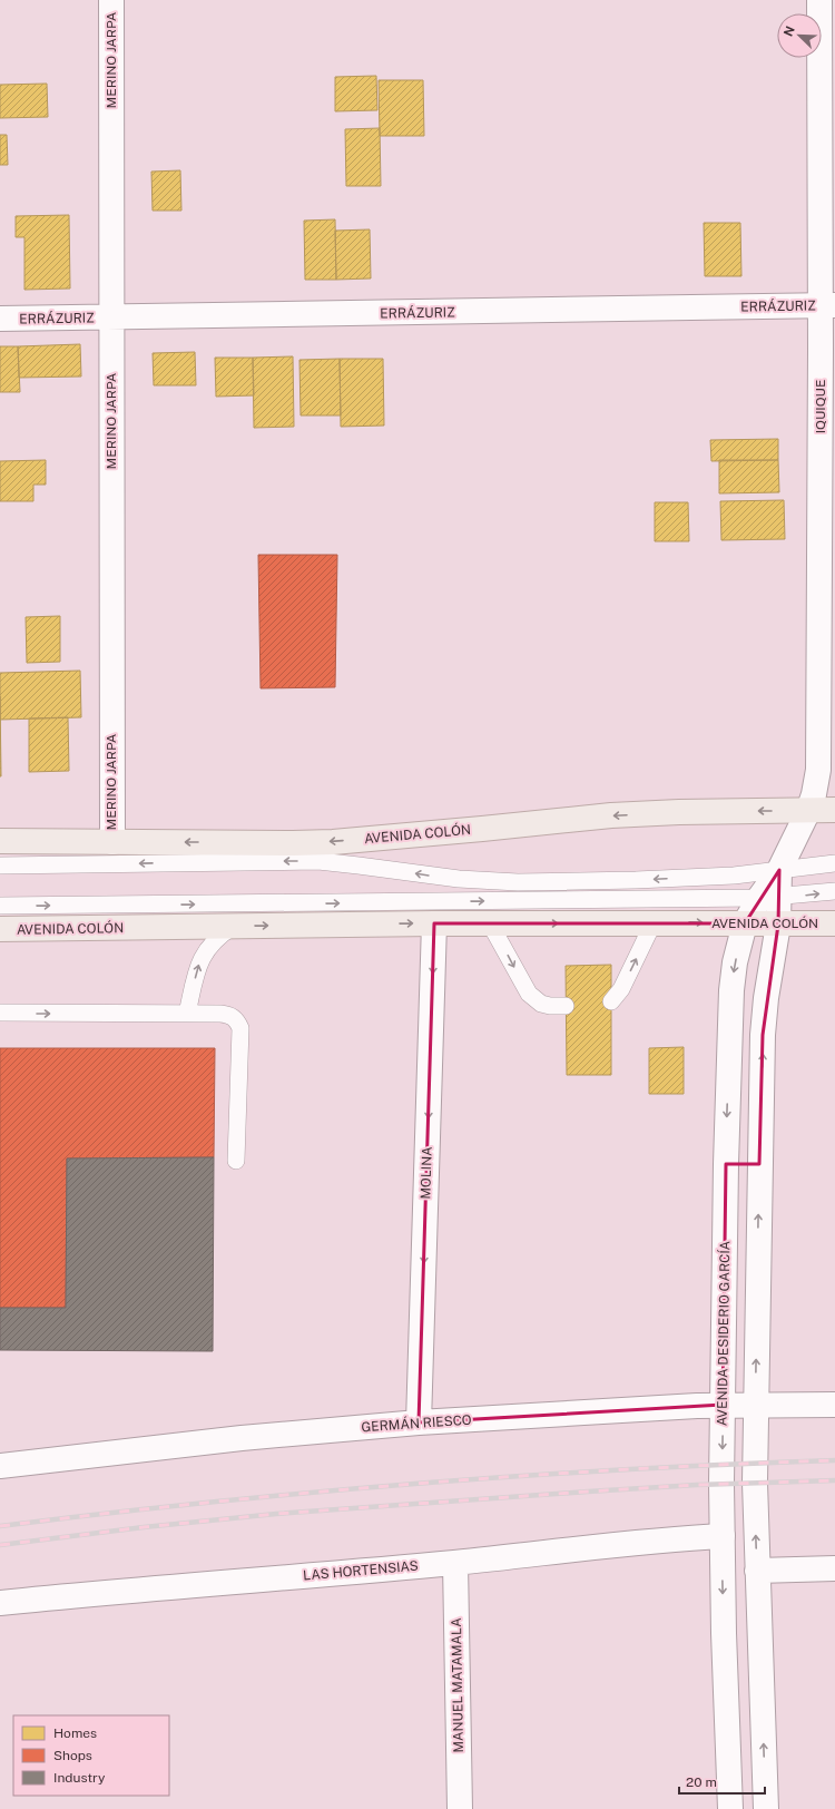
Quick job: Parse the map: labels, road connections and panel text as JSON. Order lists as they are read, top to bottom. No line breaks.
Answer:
{"streets":{"main road":["AVENIDA COLÓN"],"street":["MERINO JARPA","ERRÁZURIZ","IQUIQUE","MOLINA","AVENIDA DESIDERIO GARCÍA","GERMÁN RIESCO","LAS HORTENSIAS","MANUEL MATAMALA"]},"crossings":[["MERINO JARPA","ERRÁZURIZ"],["MERINO JARPA","AVENIDA COLÓN"],["ERRÁZURIZ","IQUIQUE"],["IQUIQUE","AVENIDA COLÓN"],["IQUIQUE","AVENIDA DESIDERIO GARCÍA"],["AVENIDA COLÓN","MOLINA"],["AVENIDA COLÓN","AVENIDA DESIDERIO GARCÍA"],["MOLINA","GERMÁN RIESCO"],["AVENIDA DESIDERIO GARCÍA","GERMÁN RIESCO"],["AVENIDA DESIDERIO GARCÍA","LAS HORTENSIAS"],["LAS HORTENSIAS","MANUEL MATAMALA"]],"one_way":["MOLINA"],"legend":["Homes","Shops","Industry"],"scale_bar":"20 m","north":"top left"}
